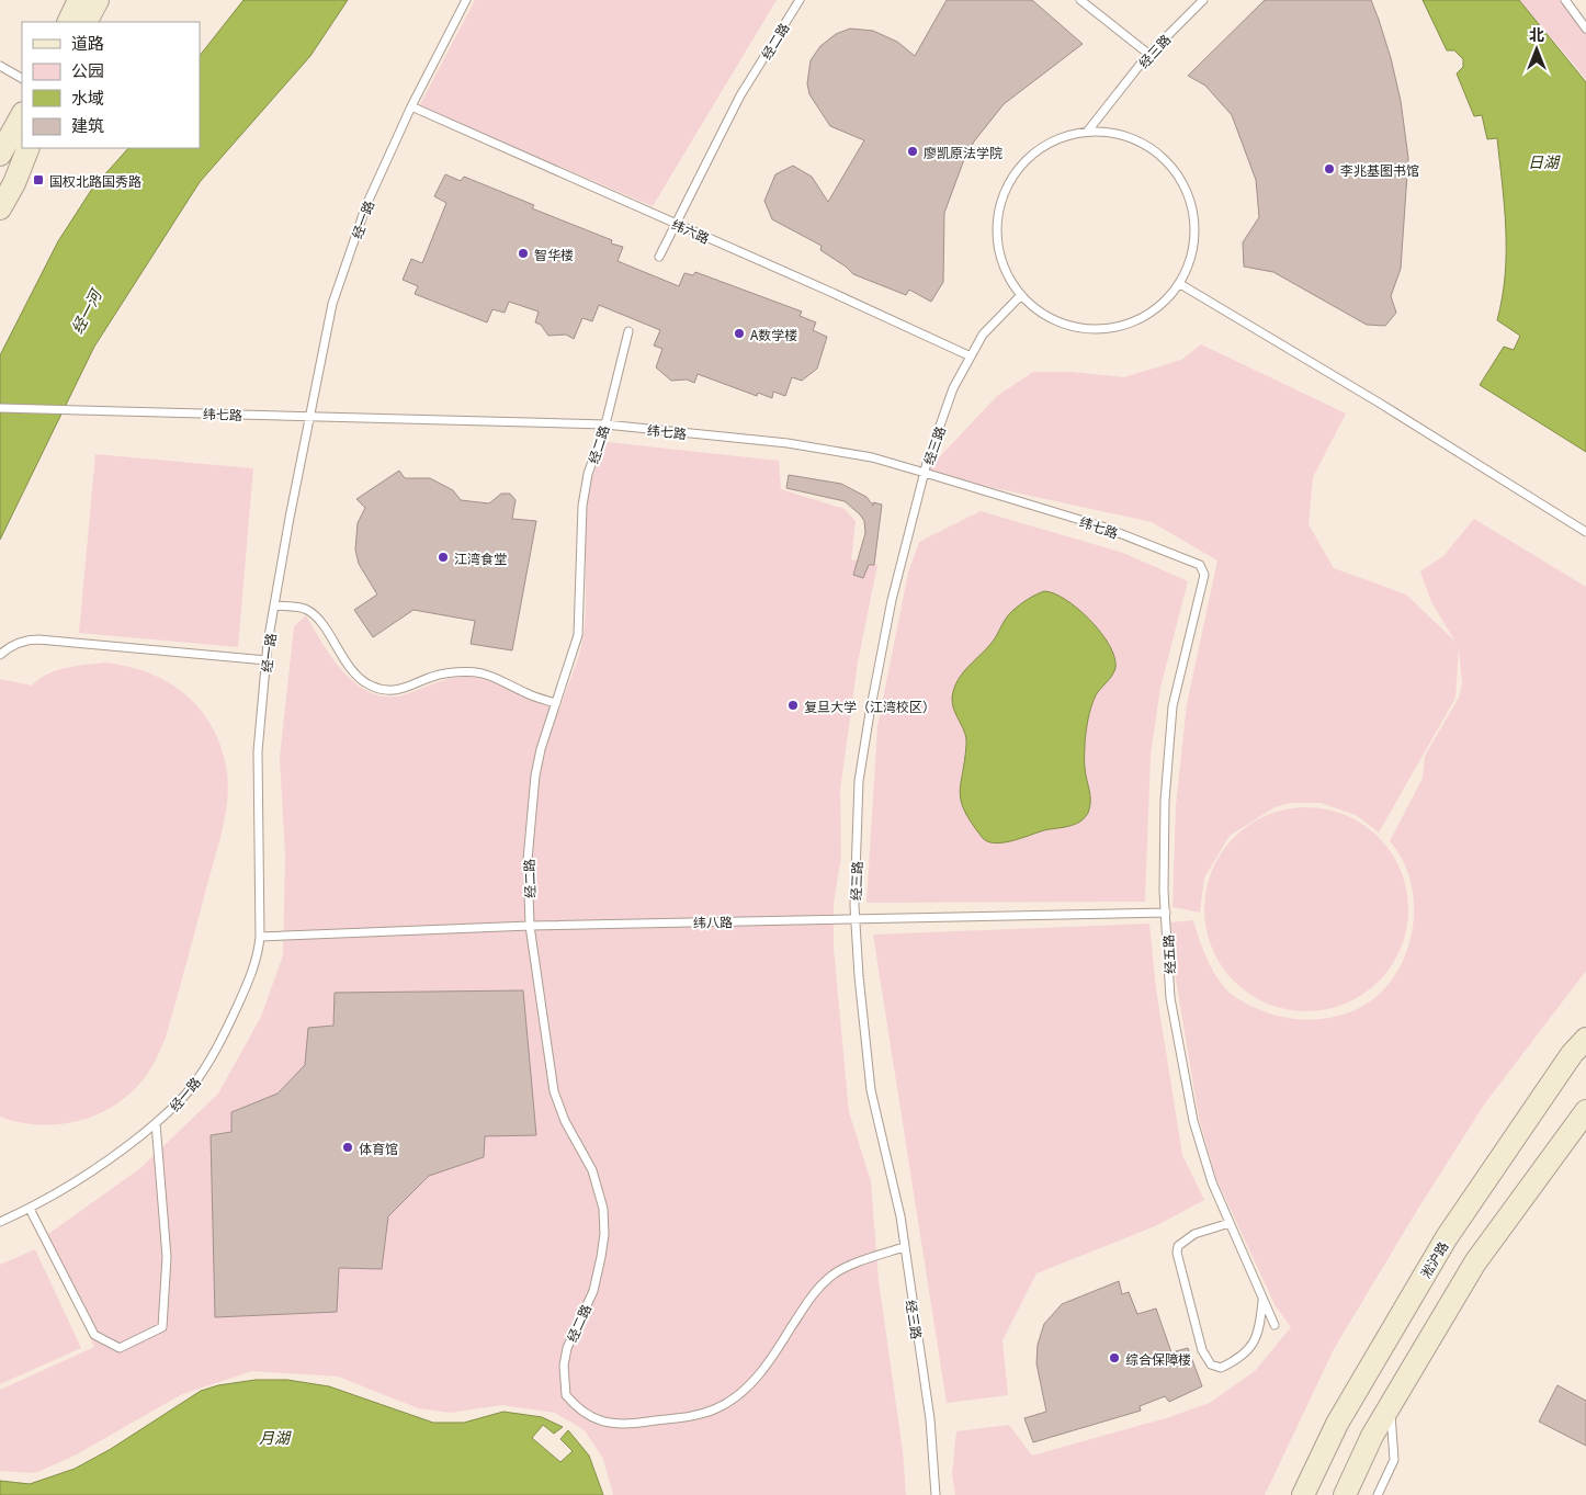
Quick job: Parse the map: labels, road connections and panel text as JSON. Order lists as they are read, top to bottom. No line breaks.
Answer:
{"streets":{"main road":["淞沪路"],"lane":["经二路","经三路","经一路","纬六路","纬七路","纬八路","经五路"]},"crossings":[["经二路","经三路"],["经二路","纬六路"],["经二路","纬七路"],["经二路","纬八路"],["经三路","纬六路"],["经三路","纬七路"],["经三路","纬八路"],["经一路","纬六路"],["经一路","纬七路"],["经一路","纬八路"],["纬七路","经五路"],["纬八路","经五路"]],"water":["日湖","经一河","月湖"],"places":{"other":["廖凯原法学院","李兆基图书馆","智华楼","A数学楼","江湾食堂","复旦大学（江湾校区）","体育馆","综合保障楼"],"transit":["国权北路国秀路"]},"legend":["道路","公园","水域","建筑"],"north":"top"}
